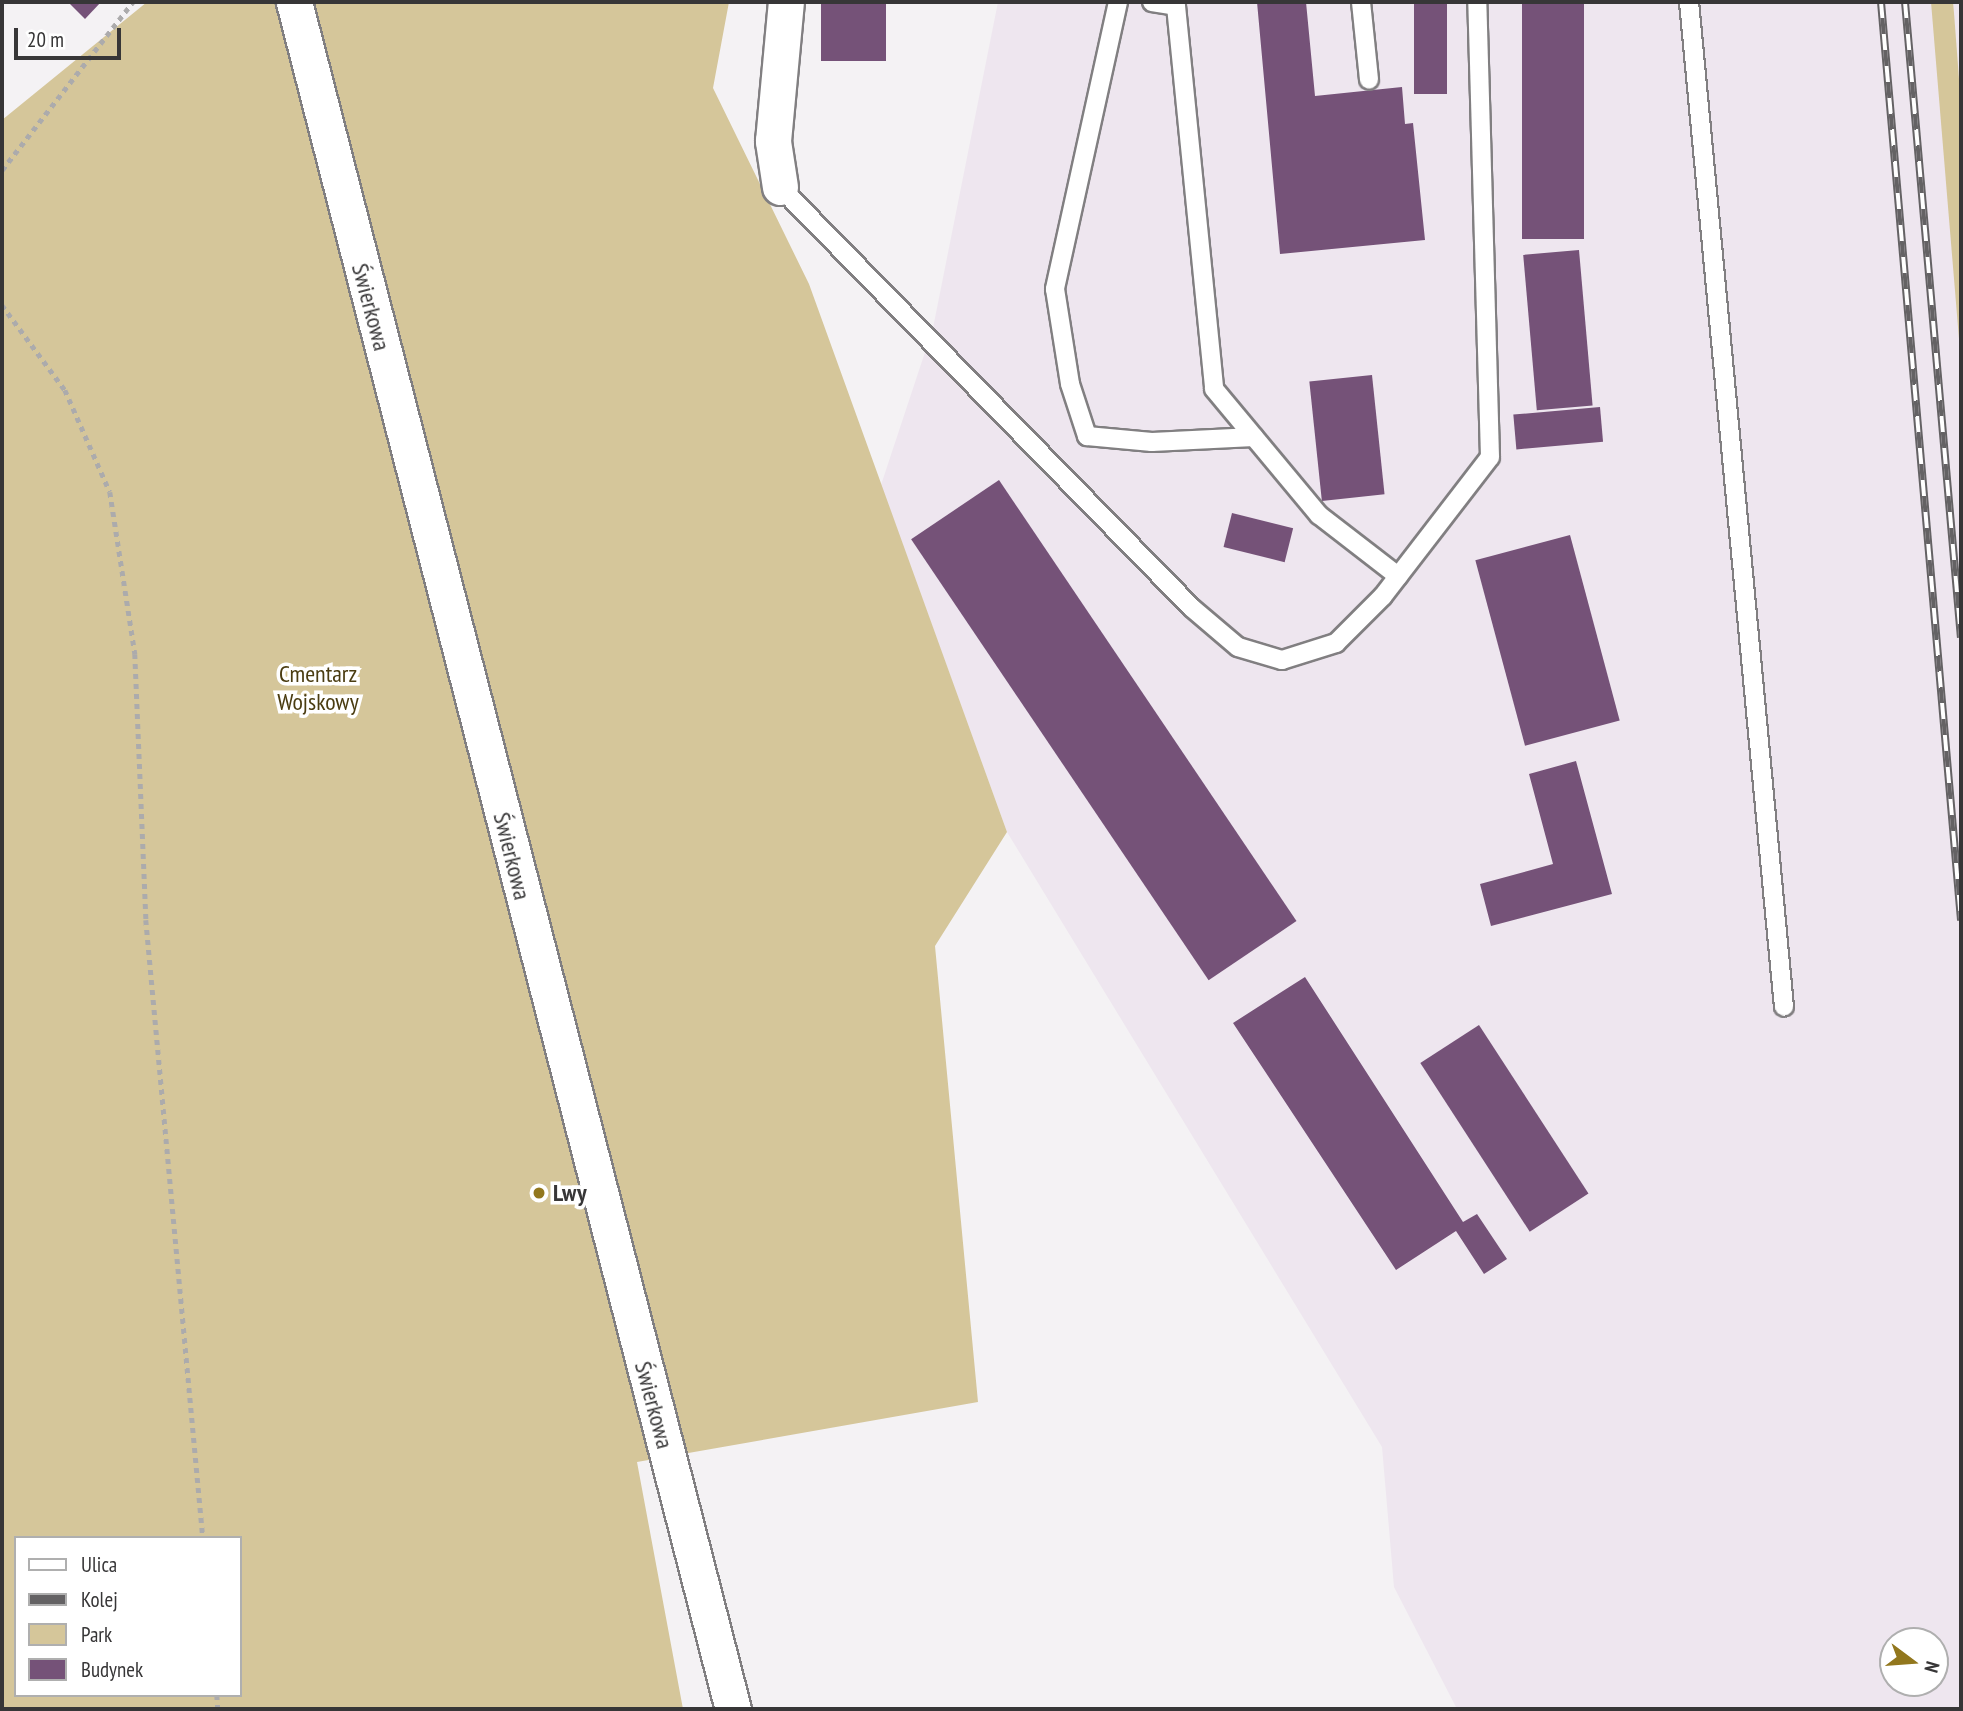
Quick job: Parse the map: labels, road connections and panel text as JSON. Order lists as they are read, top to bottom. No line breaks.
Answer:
{"streets":{"street":["Świerkowa"]},"parks":["Cmentarz Wojskowy"],"places":["Lwy"],"legend":["Ulica","Kolej","Park","Budynek"],"scale_bar":"20 m","north":"right"}
